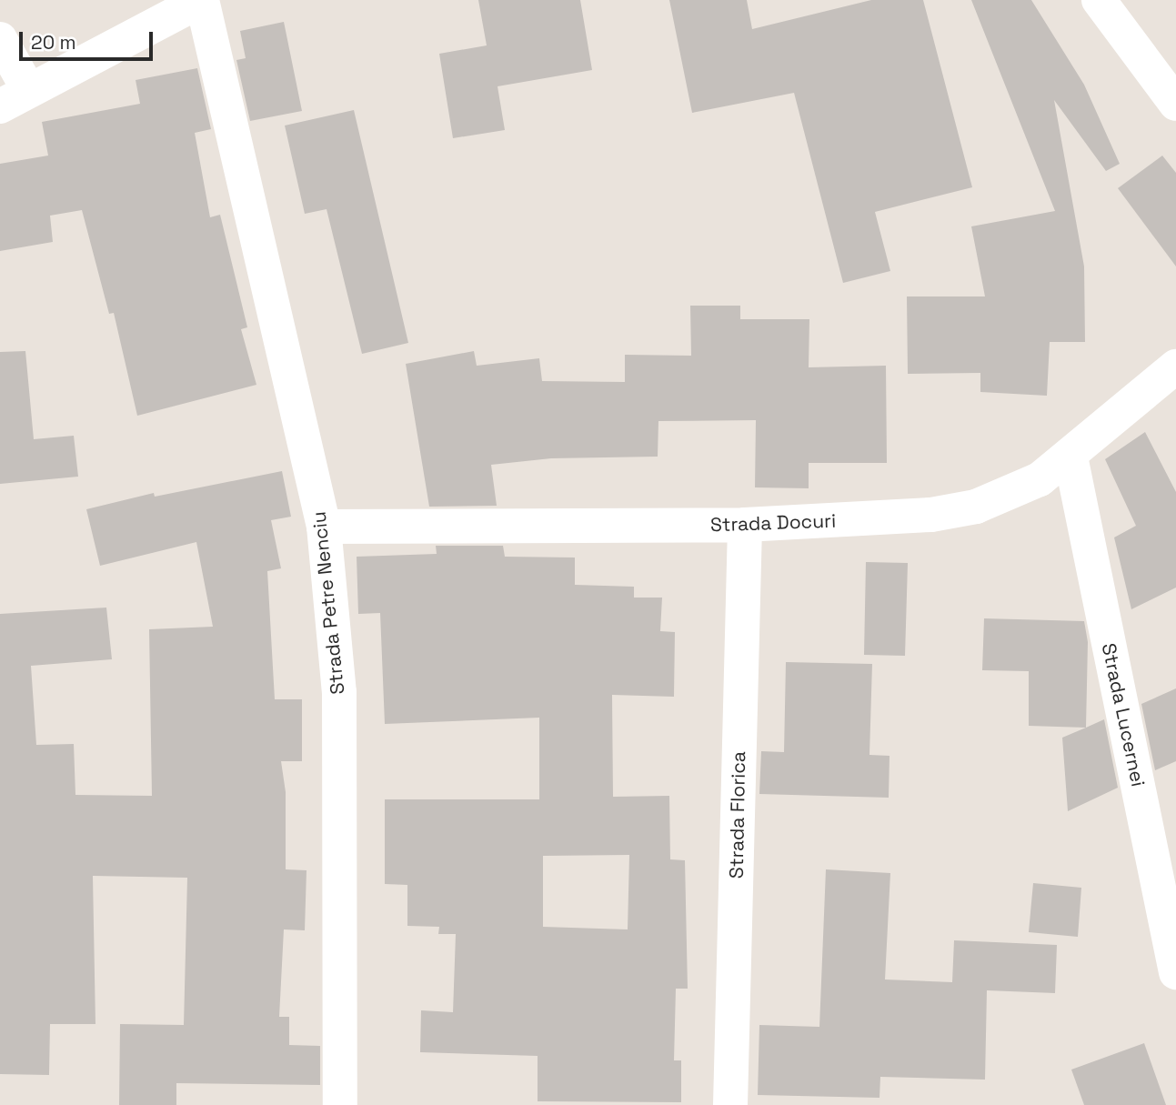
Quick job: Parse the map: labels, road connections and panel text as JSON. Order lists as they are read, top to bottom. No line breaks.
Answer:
{"streets":{"street":["Strada Docuri","Strada Petre Nenciu","Strada Lucernei","Strada Florica"]},"crossings":[["Strada Docuri","Strada Petre Nenciu"],["Strada Docuri","Strada Lucernei"],["Strada Docuri","Strada Florica"]],"scale_bar":"20 m"}
